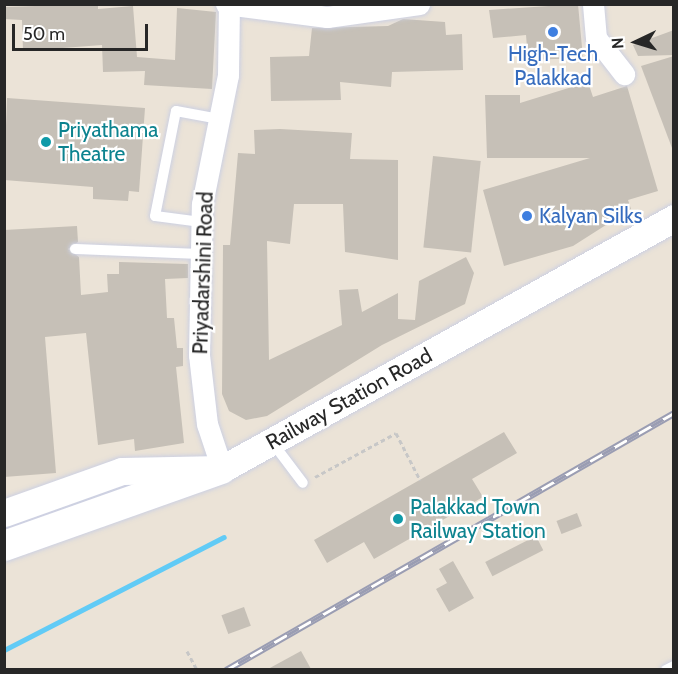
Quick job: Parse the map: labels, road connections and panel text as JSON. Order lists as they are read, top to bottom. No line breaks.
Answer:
{"streets":{"street":["Priyadarshini Road","Railway Station Road"]},"crossings":[["Priyadarshini Road","Railway Station Road"]],"places":["High-Tech Palakkad","Priyathama Theatre","Kalyan Silks","Palakkad Town Railway Station"],"scale_bar":"50 m","north":"left"}
